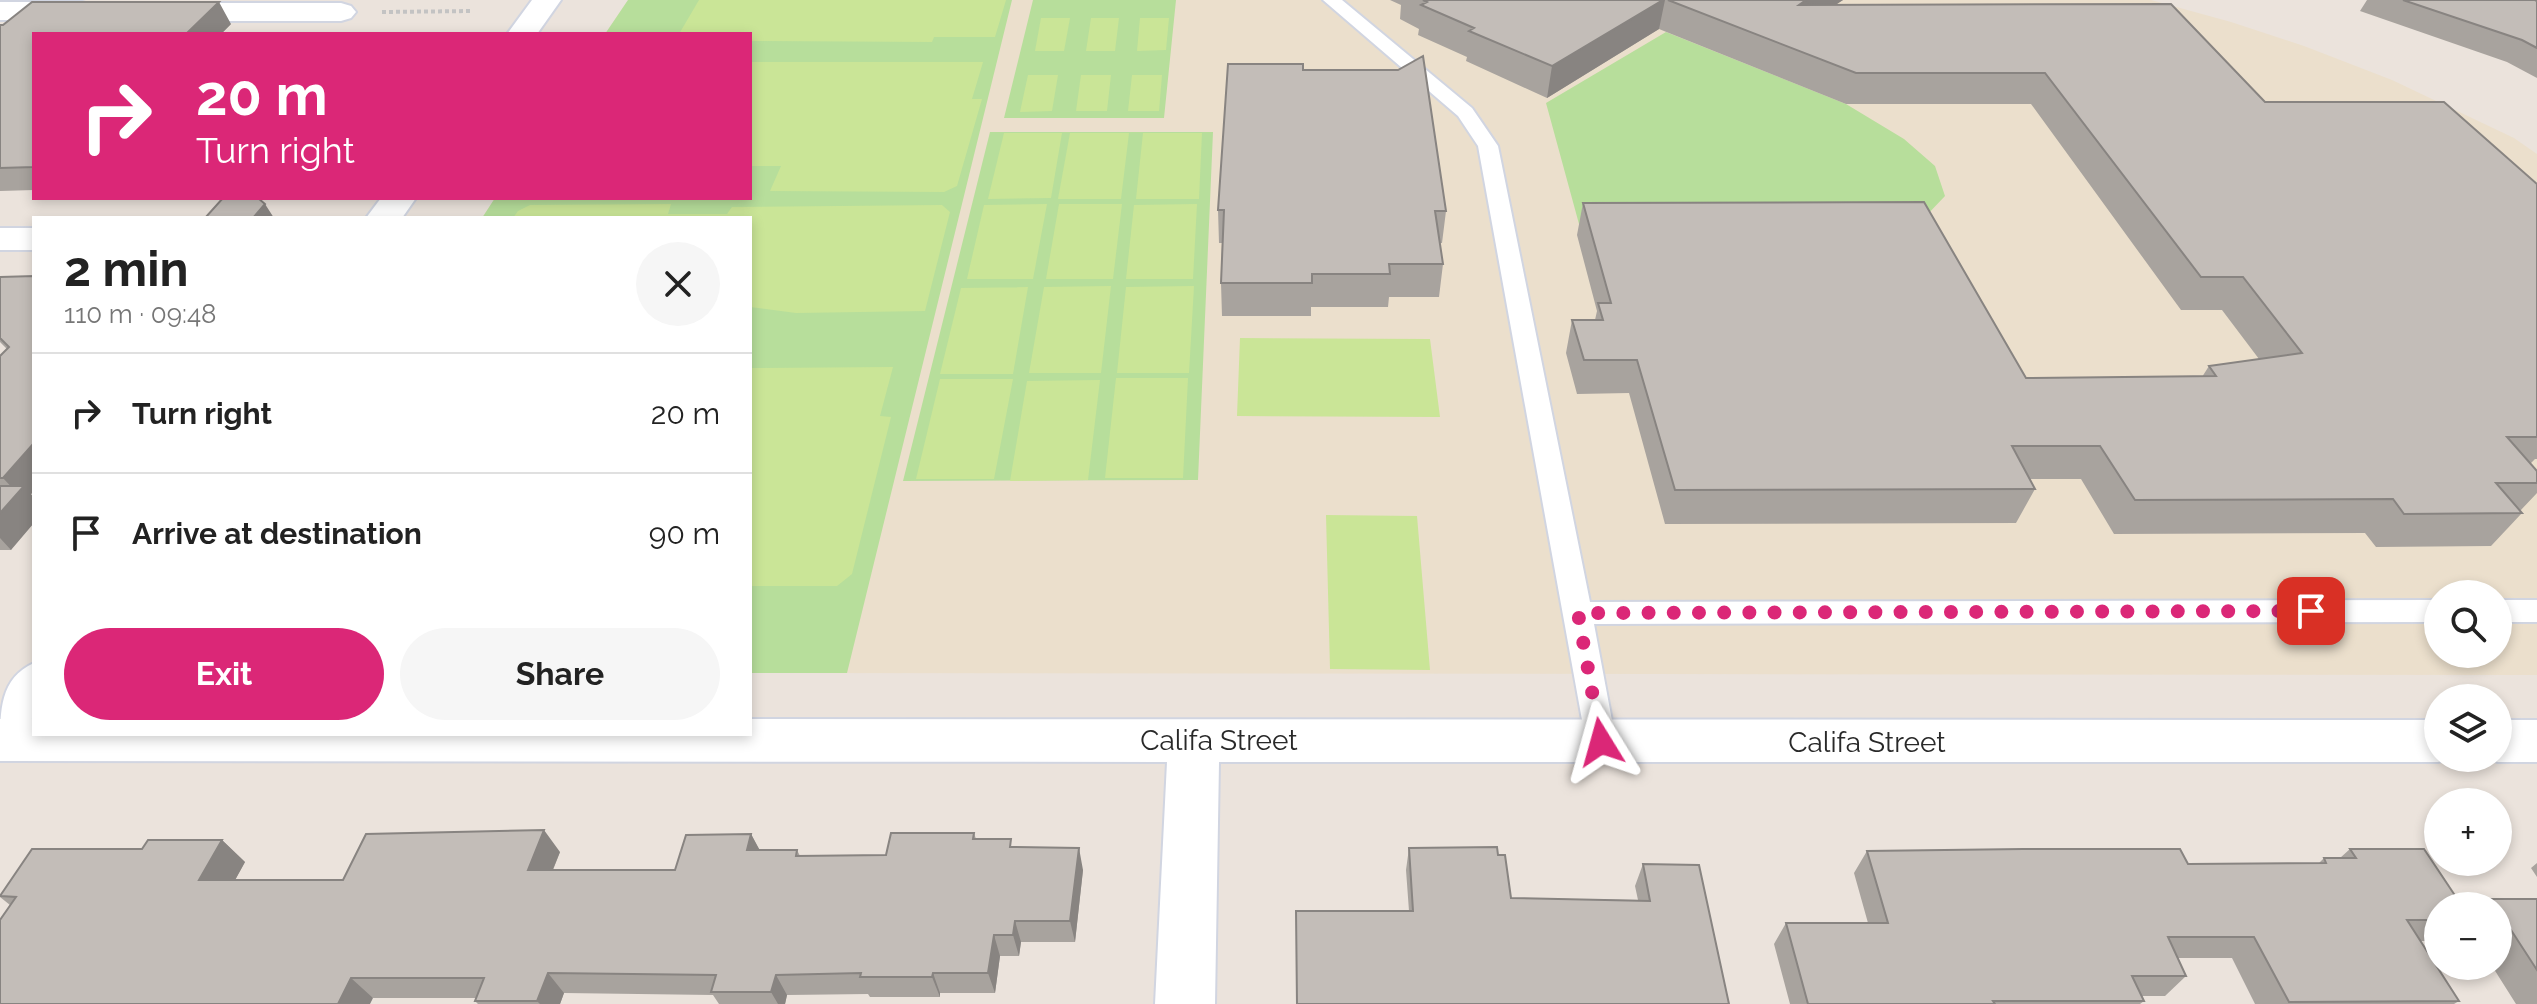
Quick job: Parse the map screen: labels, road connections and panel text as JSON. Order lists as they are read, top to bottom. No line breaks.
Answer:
{"streets":{"street":["Califa Street"]},"page":{"turn":["20 m","Turn right"],"heading":["2 min","110 m · 09:48"],"list":[{"name":"Turn right","value":"20 m"},{"name":"Arrive at destination","value":"90 m"}],"map_buttons":["+","−"],"buttons":["Exit","Share"]}}
